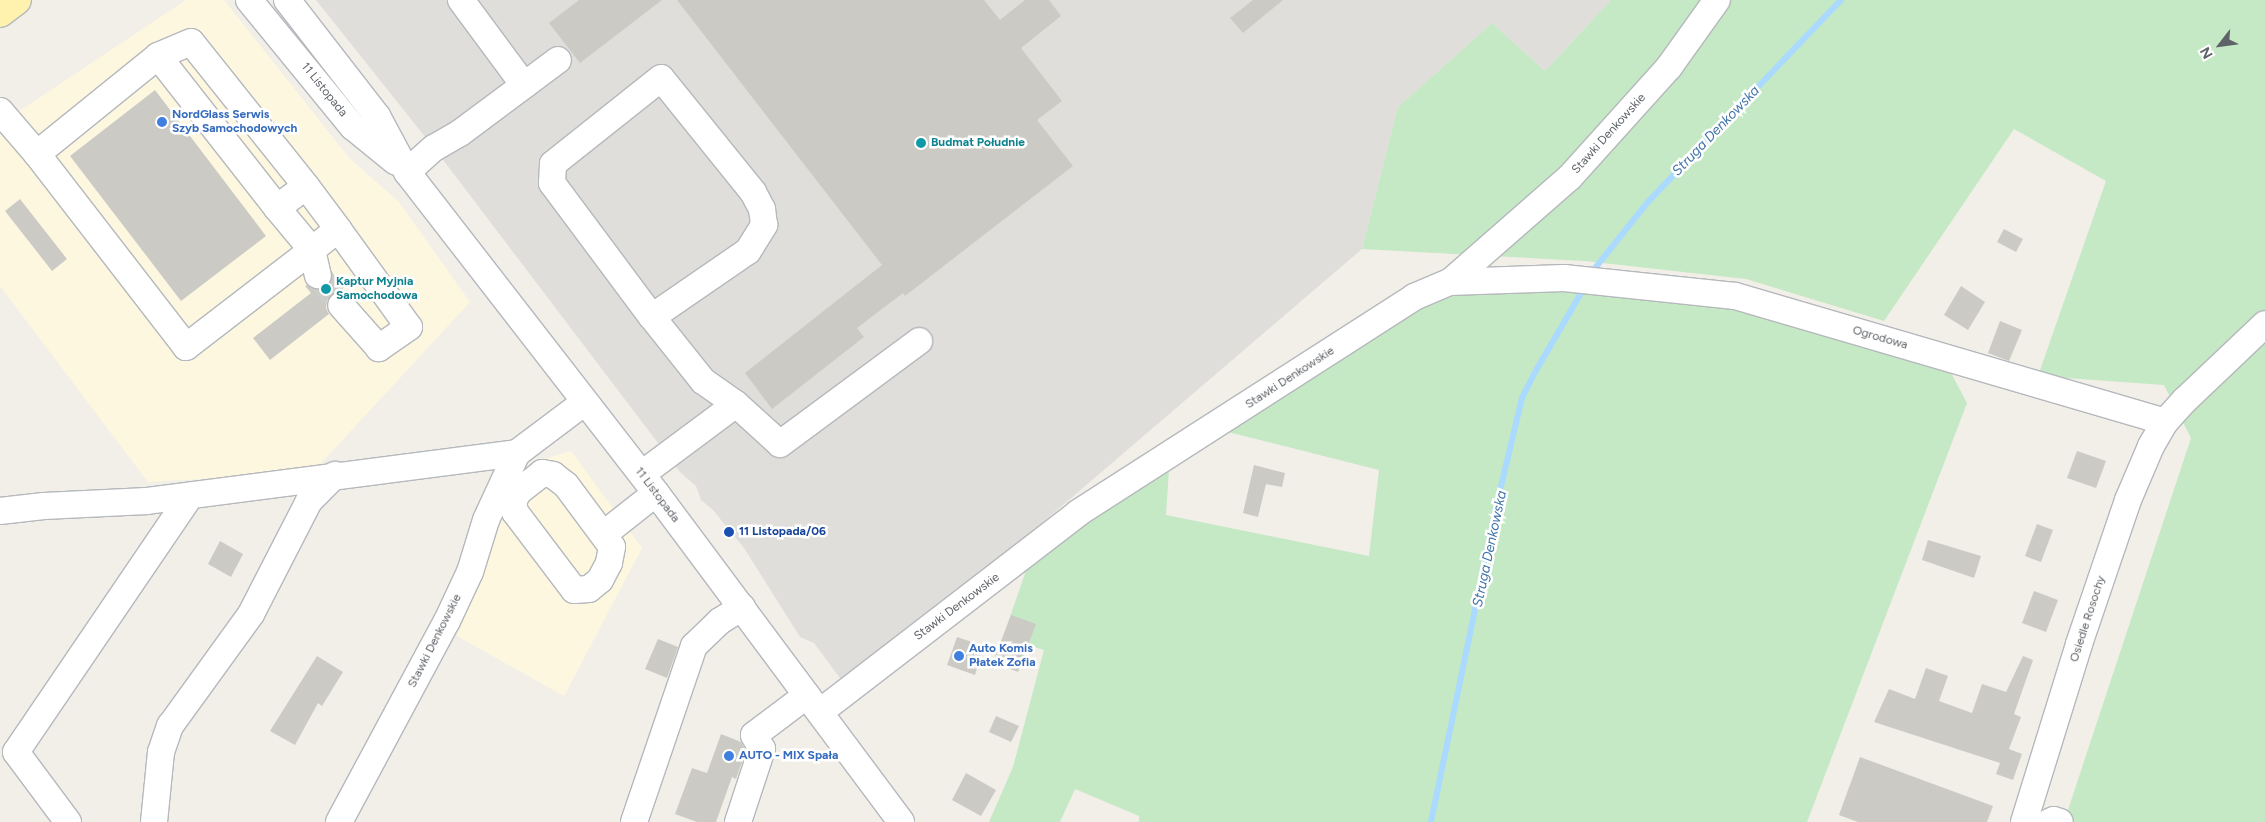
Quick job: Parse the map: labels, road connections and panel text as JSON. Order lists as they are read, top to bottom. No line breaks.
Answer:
{"streets":{"street":["11 Listopada","Stawki Denkowskie","Ogrodowa","Osiedle Rosochy"]},"crossings":[["11 Listopada","Stawki Denkowskie"],["Stawki Denkowskie","Ogrodowa"],["Ogrodowa","Osiedle Rosochy"]],"water":["Struga Denkowska"],"places":["NordGlass Serwis Szyb Samochodowych","Budmat Południe","Kaptur Myjnia Samochodowa","11 Listopada/06","Auto Komis Płatek Zofia","AUTO - MIX Spała"],"north":"bottom left"}
